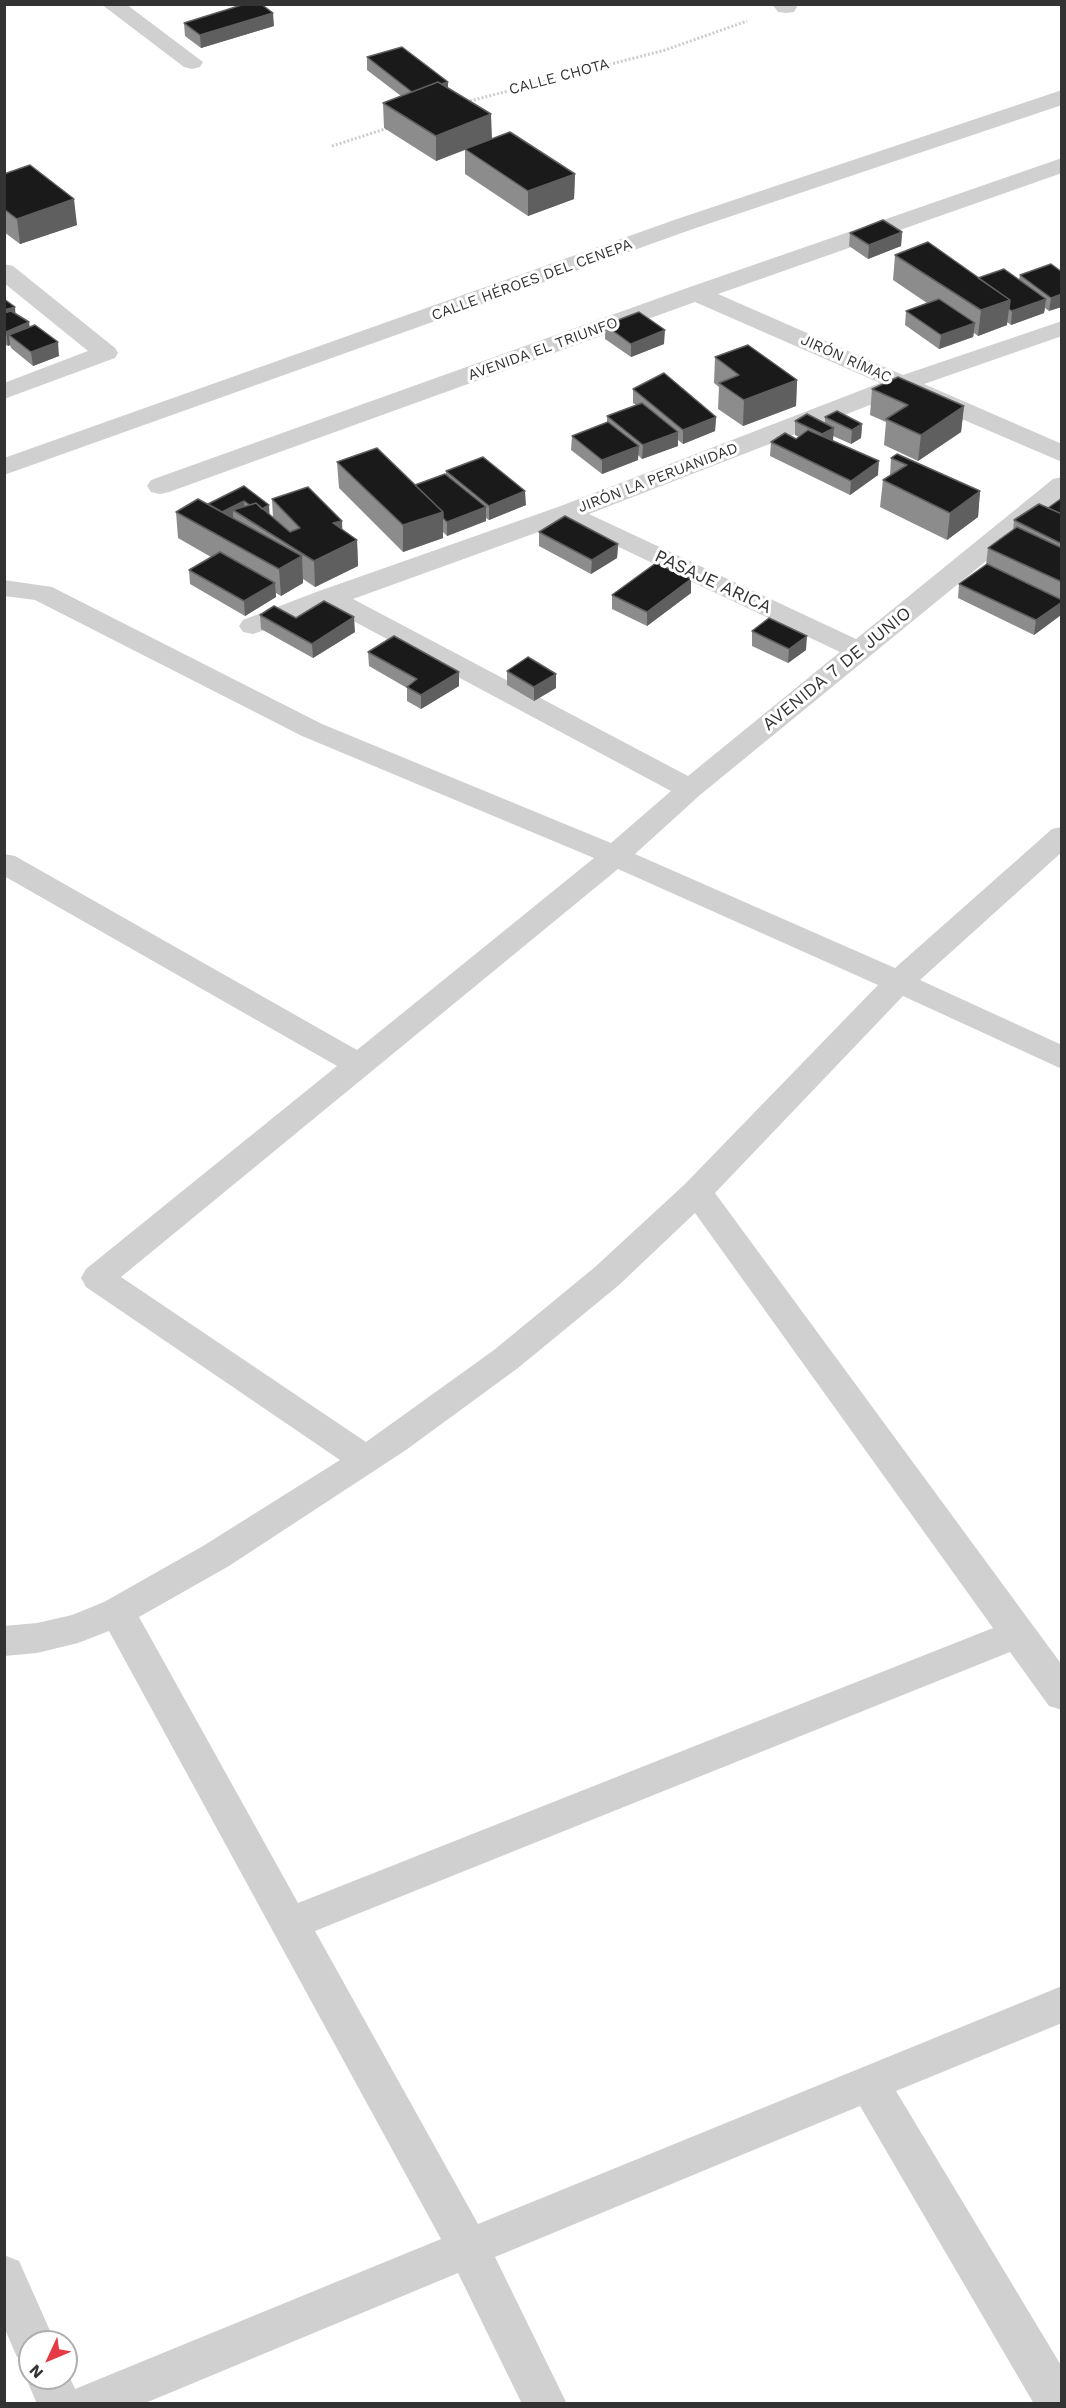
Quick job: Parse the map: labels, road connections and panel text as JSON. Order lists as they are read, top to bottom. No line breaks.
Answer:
{"streets":{"street":["CALLE HÉROES DEL CENEPA","AVENIDA EL TRIUNFO","JIRÓN RÍMAC","JIRÓN LA PERUANIDAD","PASAJE ARICA","AVENIDA 7 DE JUNIO"],"path":["CALLE CHOTA"]},"crossings":[["AVENIDA EL TRIUNFO","JIRÓN RÍMAC"],["JIRÓN RÍMAC","JIRÓN LA PERUANIDAD"],["JIRÓN LA PERUANIDAD","PASAJE ARICA"],["PASAJE ARICA","AVENIDA 7 DE JUNIO"]],"north":"bottom left"}
